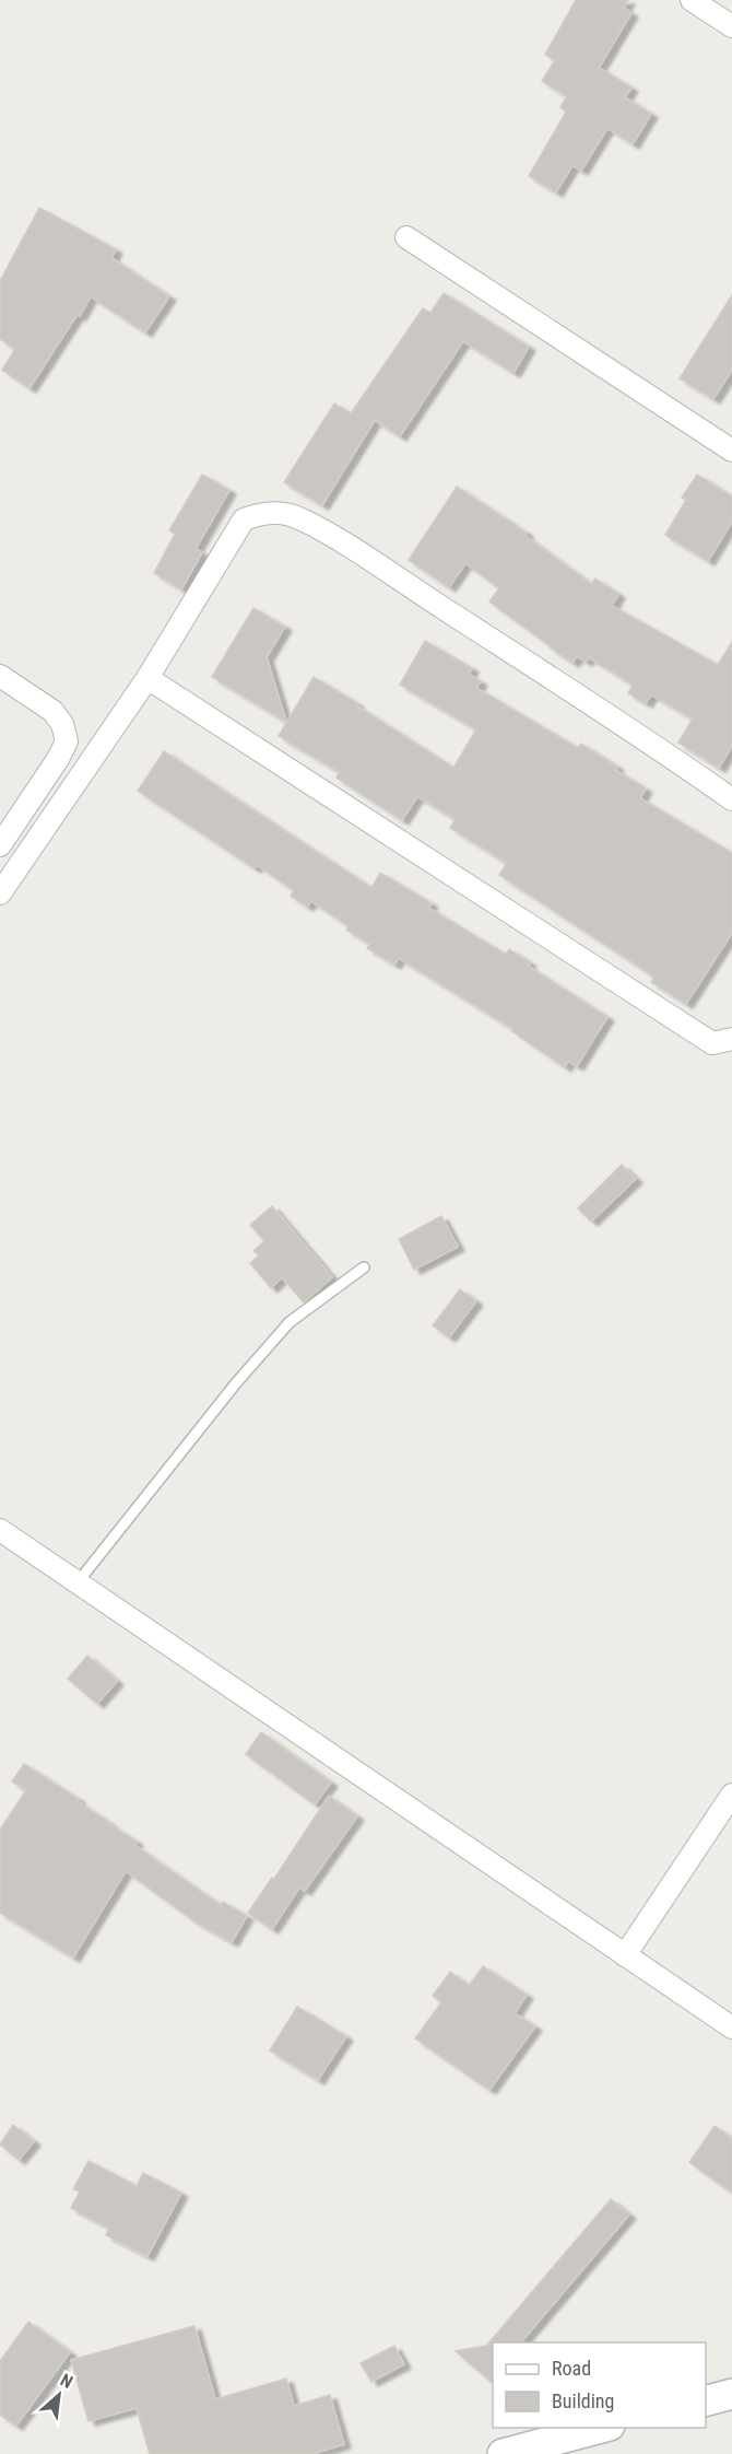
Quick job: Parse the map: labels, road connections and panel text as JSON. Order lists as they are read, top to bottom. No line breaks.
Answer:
{"legend":["Road","Building"],"north":"top right"}
